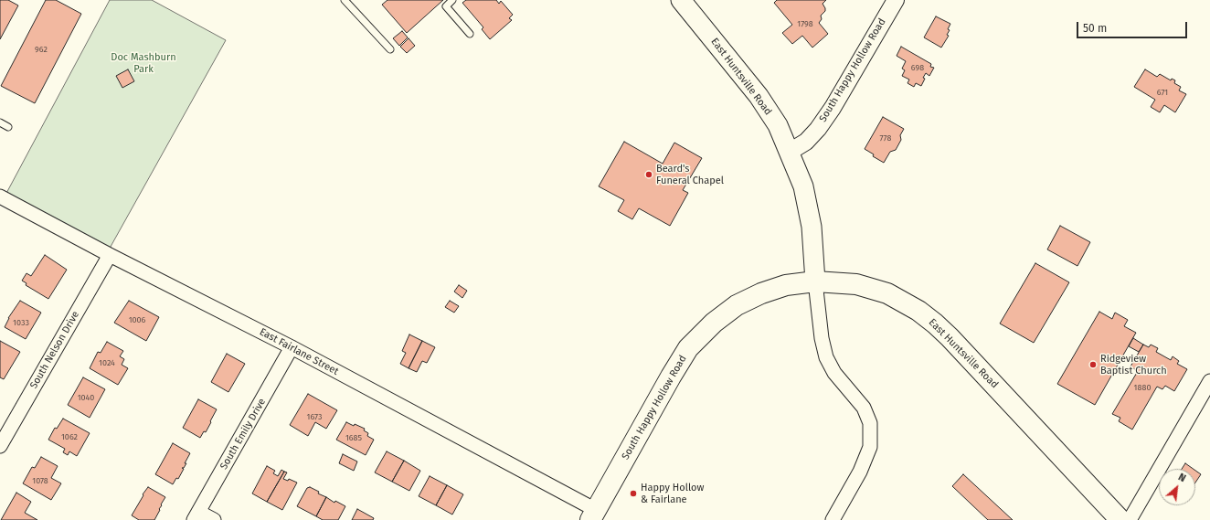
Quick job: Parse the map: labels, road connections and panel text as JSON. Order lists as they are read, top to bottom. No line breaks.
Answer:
{"streets":{"main road":["South Happy Hollow Road","East Huntsville Road"],"street":["South Nelson Drive","East Fairlane Street","South Emily Drive"]},"crossings":[["South Happy Hollow Road","East Huntsville Road"],["South Happy Hollow Road","East Fairlane Street"],["South Nelson Drive","East Fairlane Street"],["East Fairlane Street","South Emily Drive"]],"parks":["Doc Mashburn Park"],"places":["Beard's Funeral Chapel","Ridgeview Baptist Church","Happy Hollow & Fairlane"],"house_numbers":["1798","962","698","671","778","1006","1033","1024","1880","1040","1673","1062","1685","1078"],"scale_bar":"50 m","north":"top right"}
